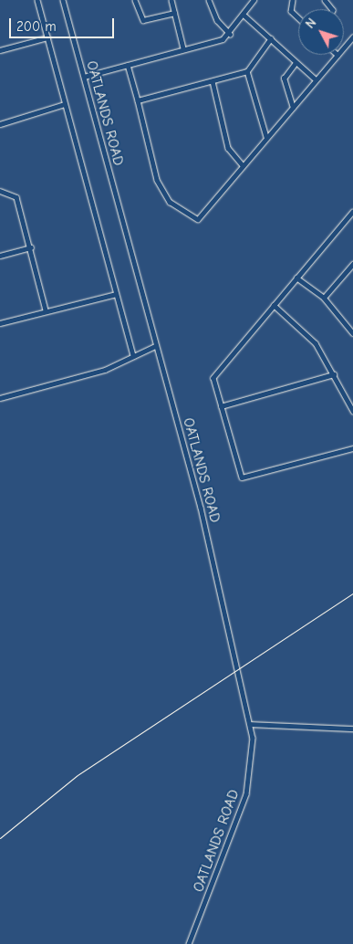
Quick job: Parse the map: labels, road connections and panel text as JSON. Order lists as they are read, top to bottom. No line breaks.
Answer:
{"streets":{"street":["OATLANDS ROAD"]},"scale_bar":"200 m","north":"top left"}
